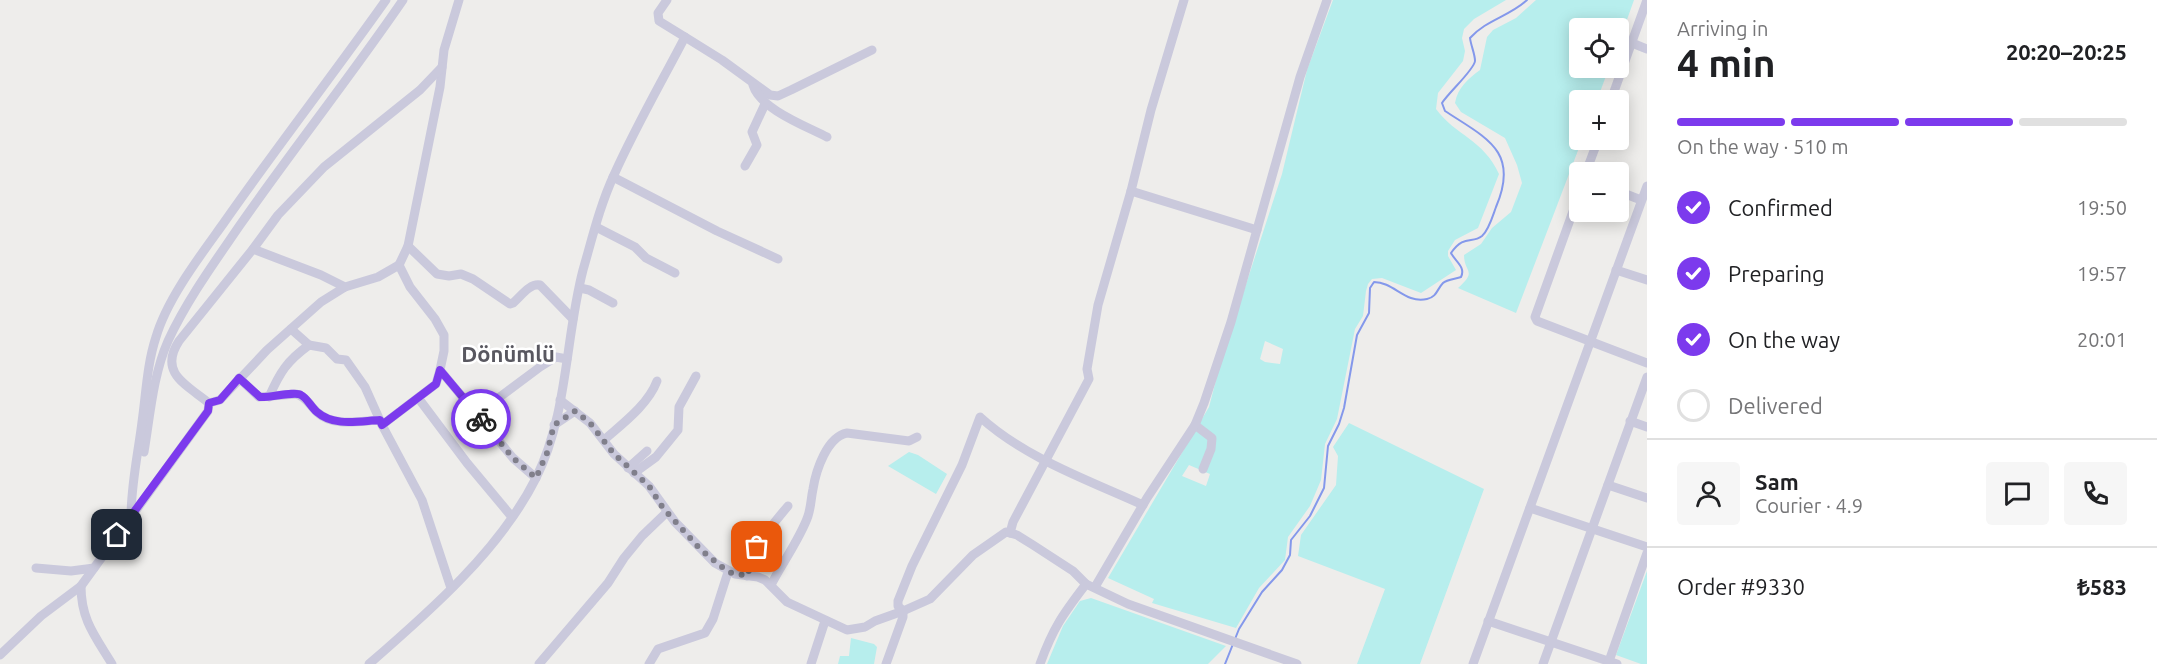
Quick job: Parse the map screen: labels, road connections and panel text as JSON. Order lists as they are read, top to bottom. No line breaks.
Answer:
{"districts":["Dönümlü"],"page":{"heading":["4 min","Arriving in","20:20–20:25"],"panel":["Sam","Courier · 4.9","Order #9330","₺583"],"map_buttons":["+","−"],"bar":"On the way · 510 m","list":[["Confirmed","19:50"],["Preparing","19:57"],["On the way","20:01"],"Delivered"]}}
